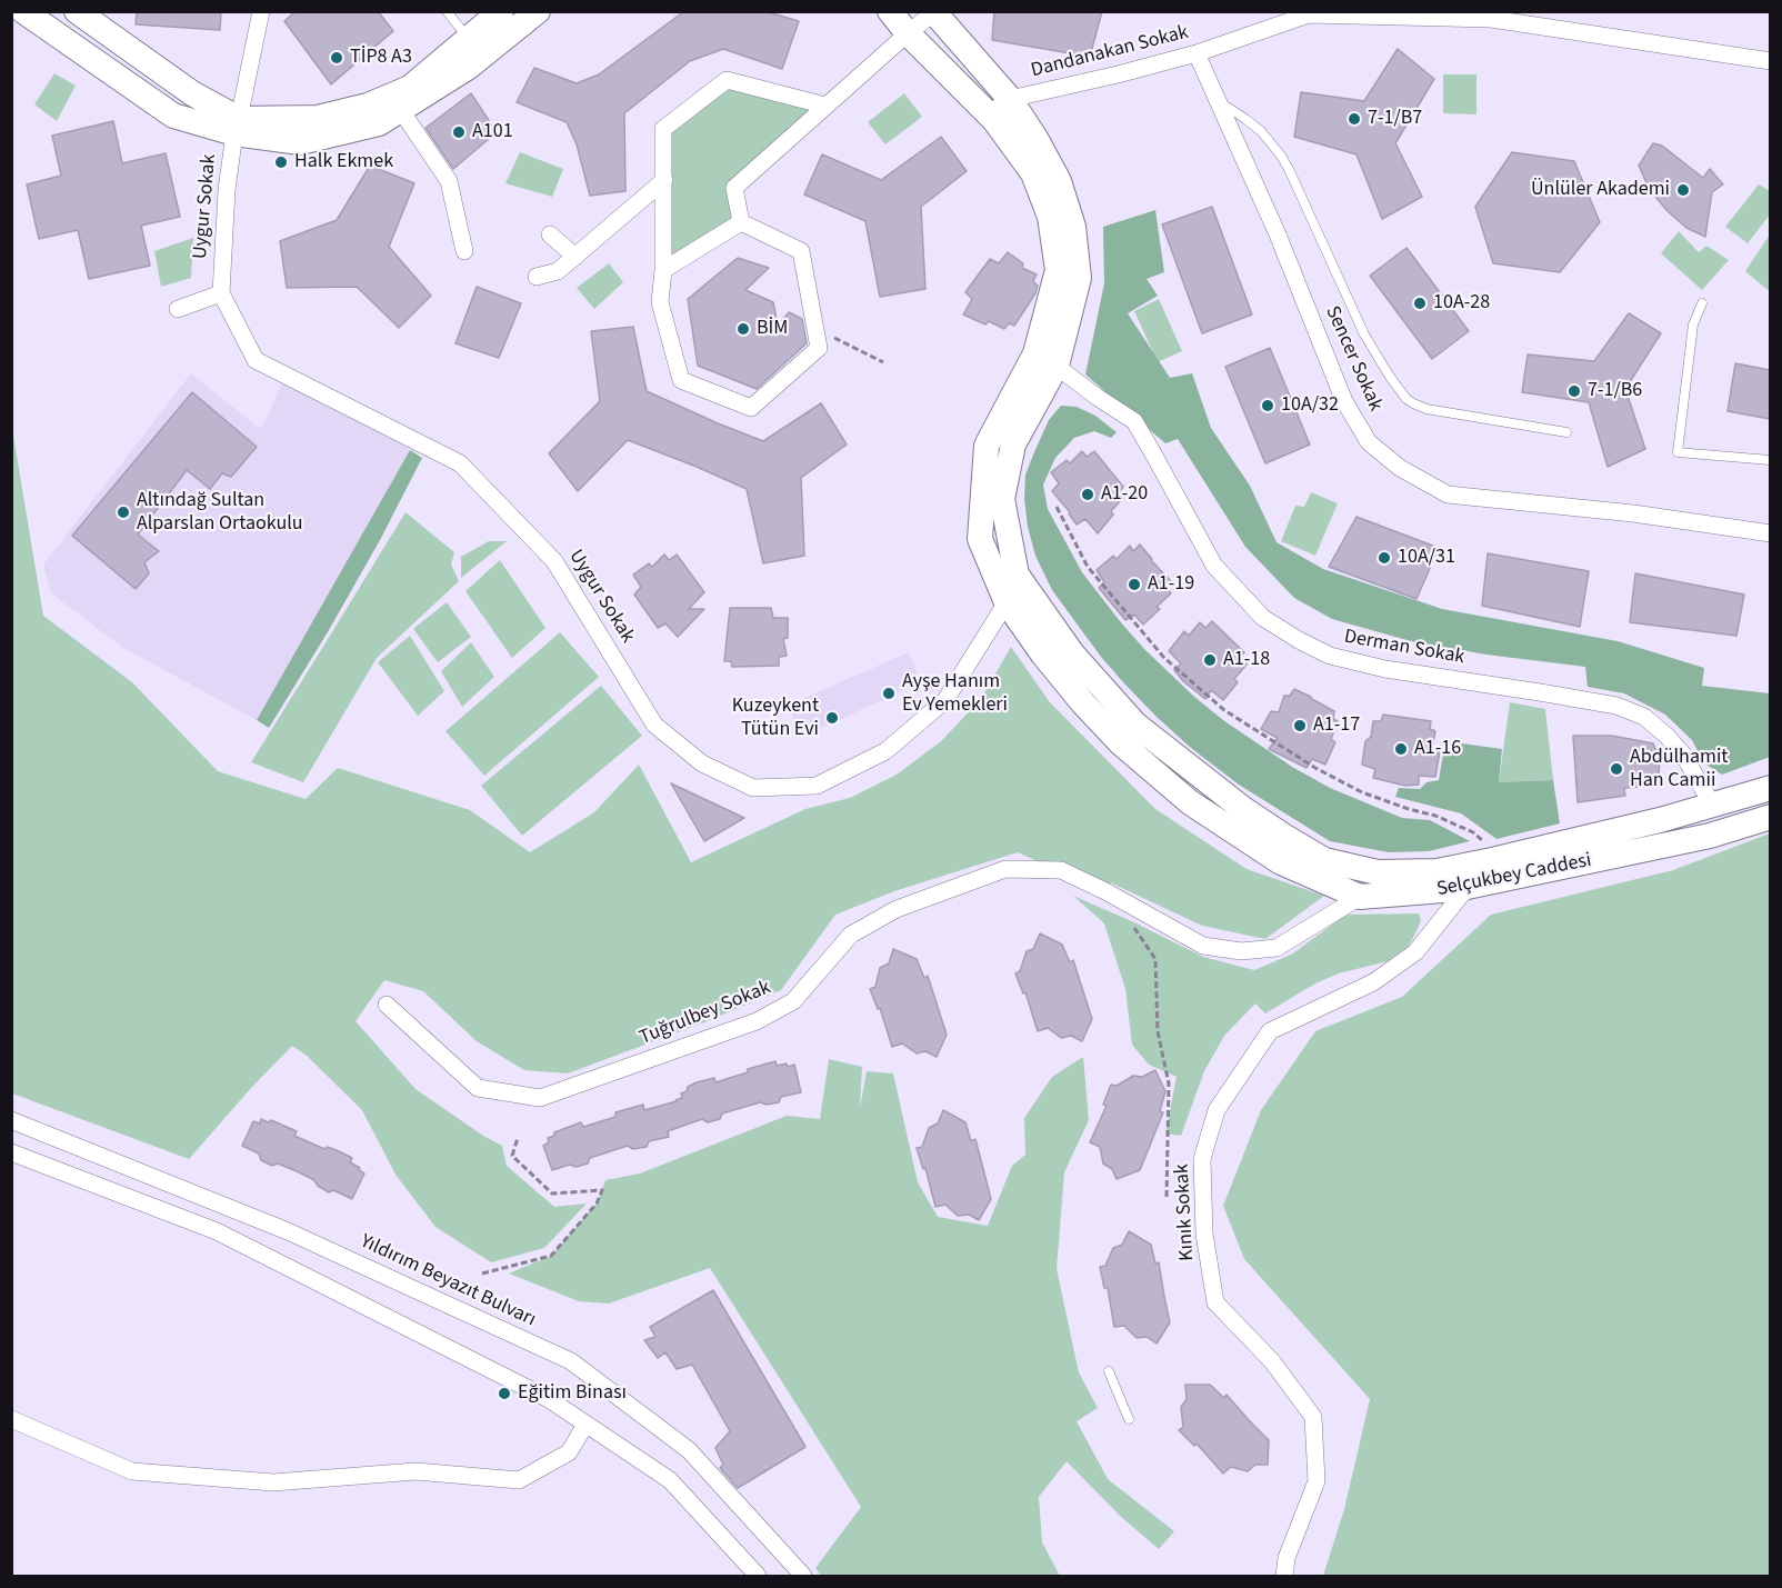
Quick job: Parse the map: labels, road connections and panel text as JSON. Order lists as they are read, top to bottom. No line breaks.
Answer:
{"streets":{"street":["Dandanakan Sokak","Uygur Sokak","Sencer Sokak","Derman Sokak","Selçukbey Caddesi","Tuğrulbey Sokak","Kınık Sokak","Yıldırım Beyazıt Bulvarı"]},"crossings":[["Dandanakan Sokak","Sencer Sokak"],["Dandanakan Sokak","Selçukbey Caddesi"],["Uygur Sokak","Selçukbey Caddesi"],["Derman Sokak","Selçukbey Caddesi"],["Selçukbey Caddesi","Tuğrulbey Sokak"],["Selçukbey Caddesi","Kınık Sokak"]],"places":["TİP8 A3","7-1/B7","A101","Halk Ekmek","Ünlüler Akademi","10A-28","BİM","7-1/B6","10A/32","A1-20","Altındağ Sultan Alparslan Ortaokulu","10A/31","A1-19","A1-18","Ayşe Hanım Ev Yemekleri","Kuzeykent Tütün Evi","A1-17","A1-16","Abdülhamit Han Camii","Eğitim Binası"]}
